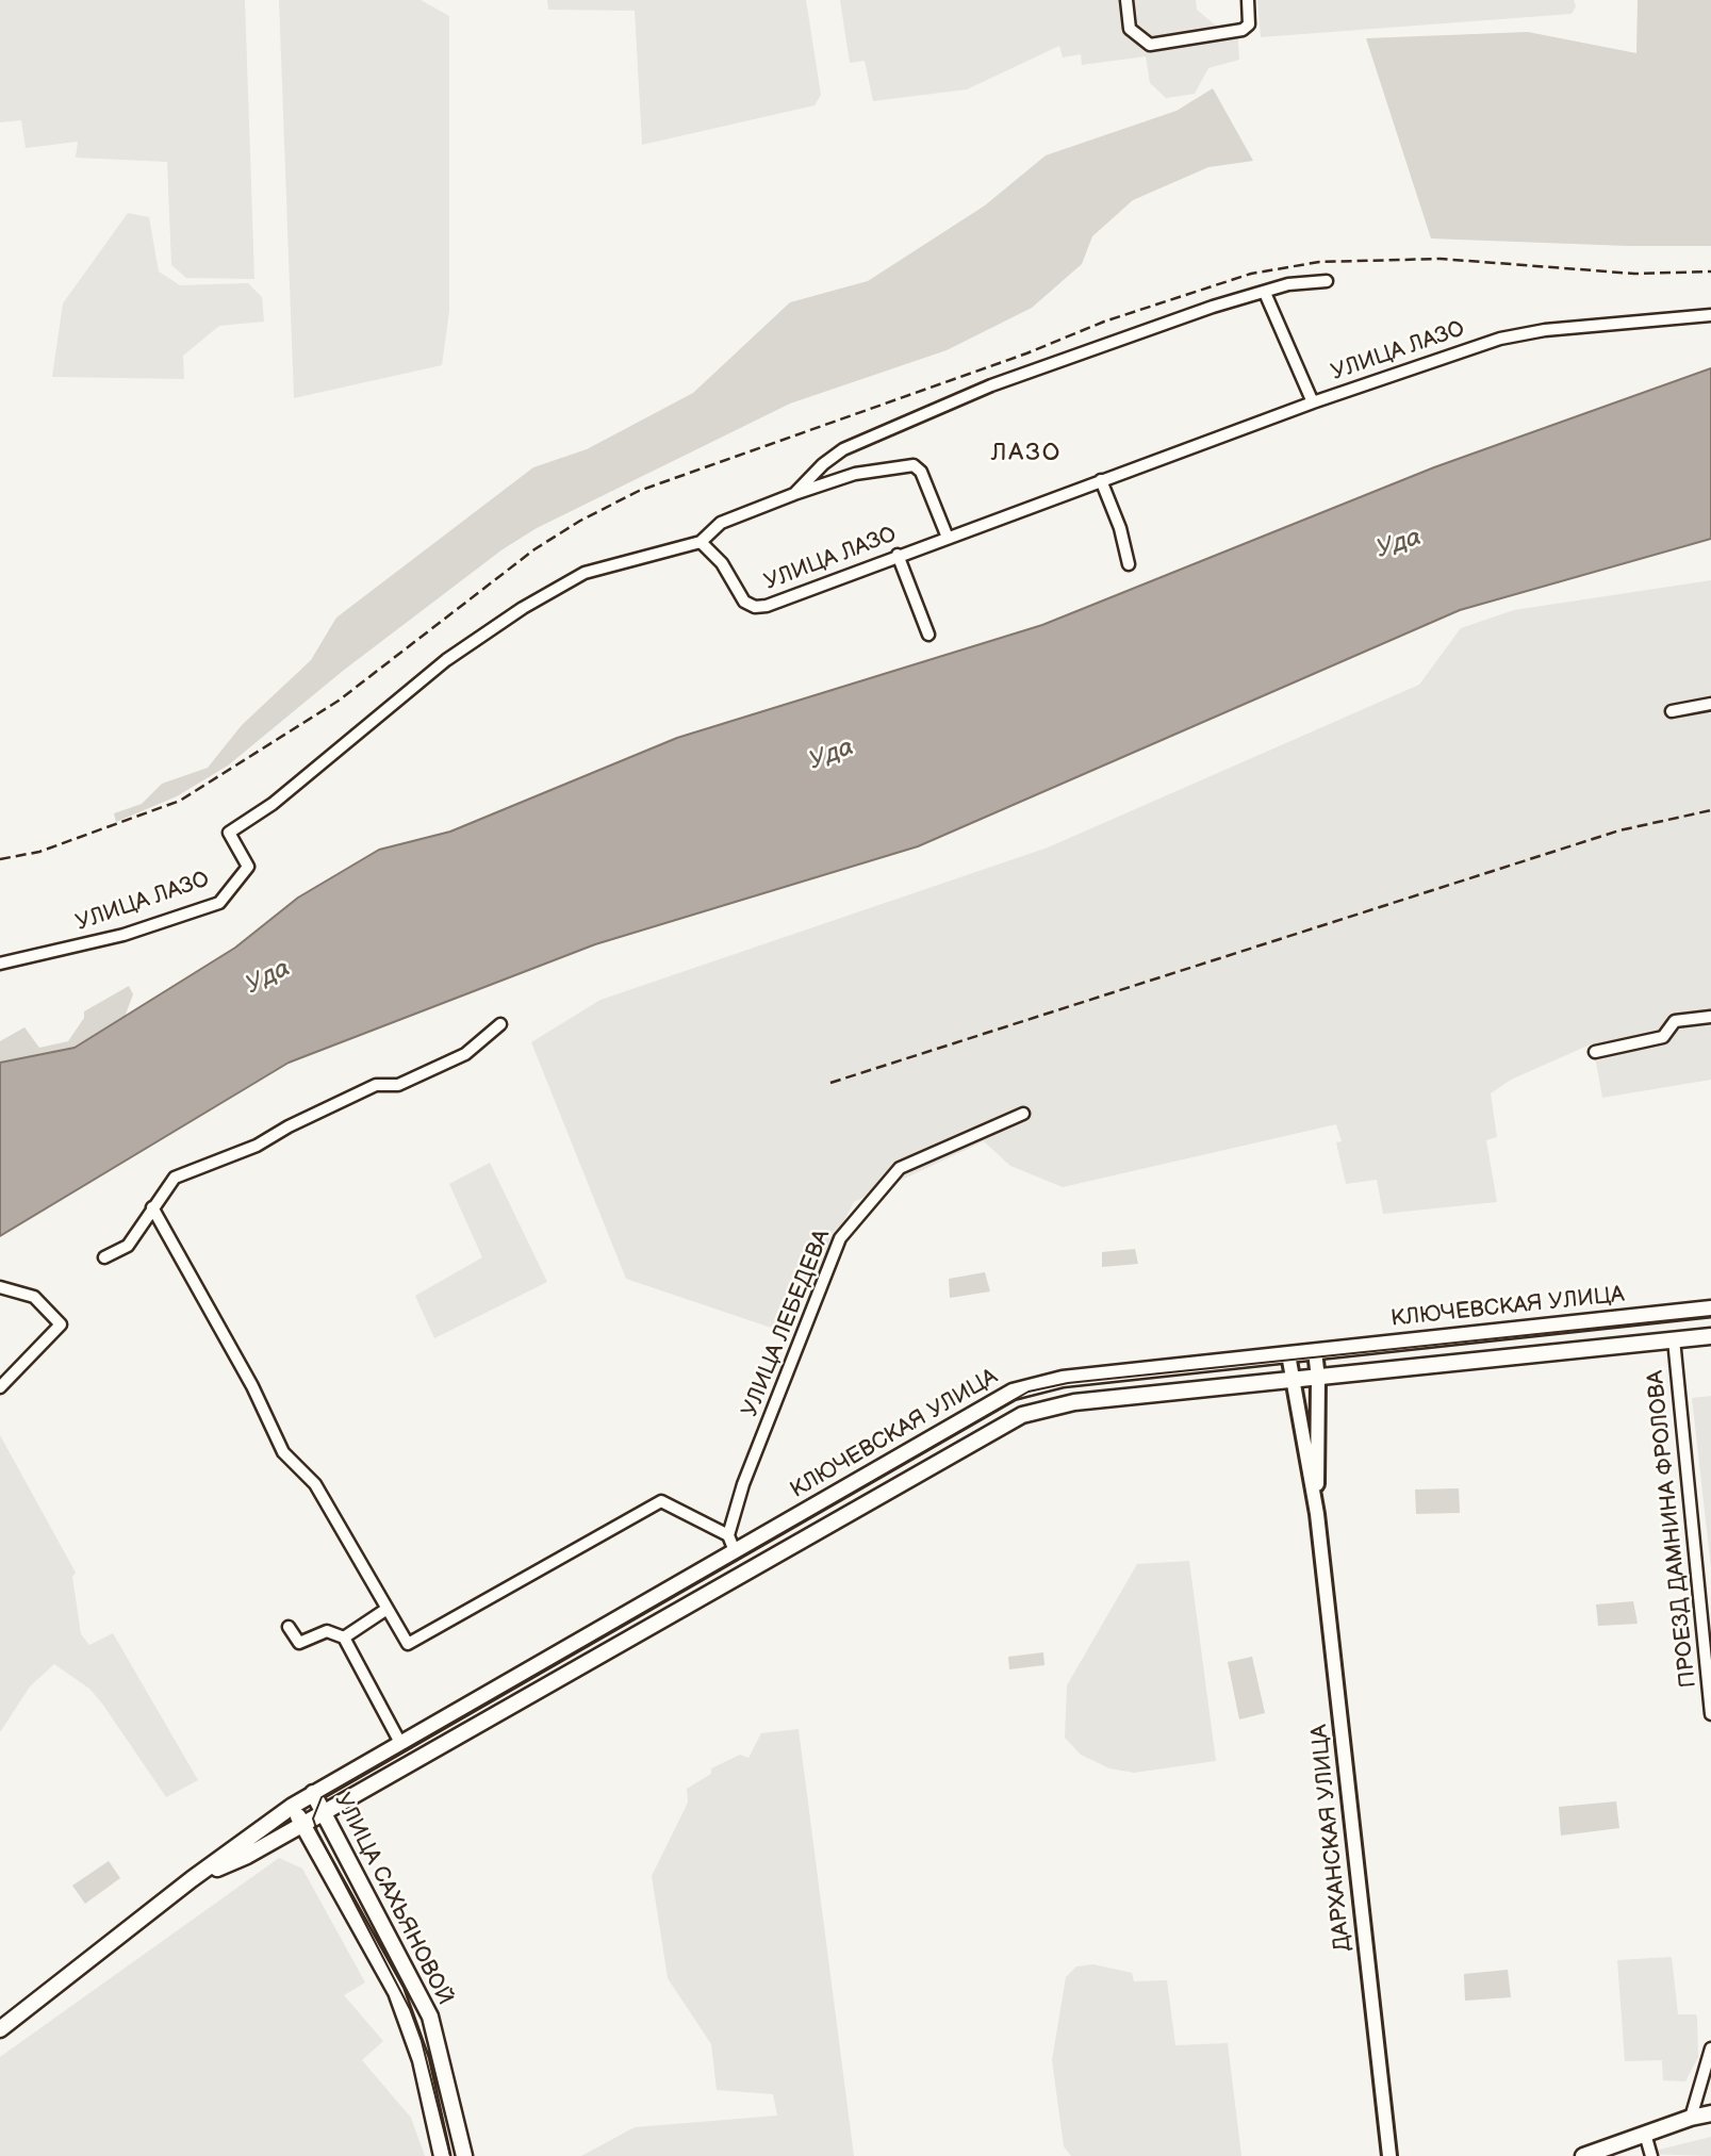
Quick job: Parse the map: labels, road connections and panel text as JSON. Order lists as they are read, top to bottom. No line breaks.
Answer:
{"streets":{"main road":["КЛЮЧЕВСКАЯ УЛИЦА","УЛИЦА САХЬЯНОВОЙ"],"street":["УЛИЦА ЛАЗО","УЛИЦА ЛЕБЕДЕВА","ПРОЕЗД ДАМНИНА ФРОЛОВА","ДАРХАНСКАЯ УЛИЦА"]},"crossings":[["КЛЮЧЕВСКАЯ УЛИЦА","ПРОЕЗД ДАМНИНА ФРОЛОВА"],["КЛЮЧЕВСКАЯ УЛИЦА","ДАРХАНСКАЯ УЛИЦА"],["КЛЮЧЕВСКАЯ УЛИЦА","УЛИЦА САХЬЯНОВОЙ"]],"districts":["ЛАЗО"],"water":["Уда"]}
